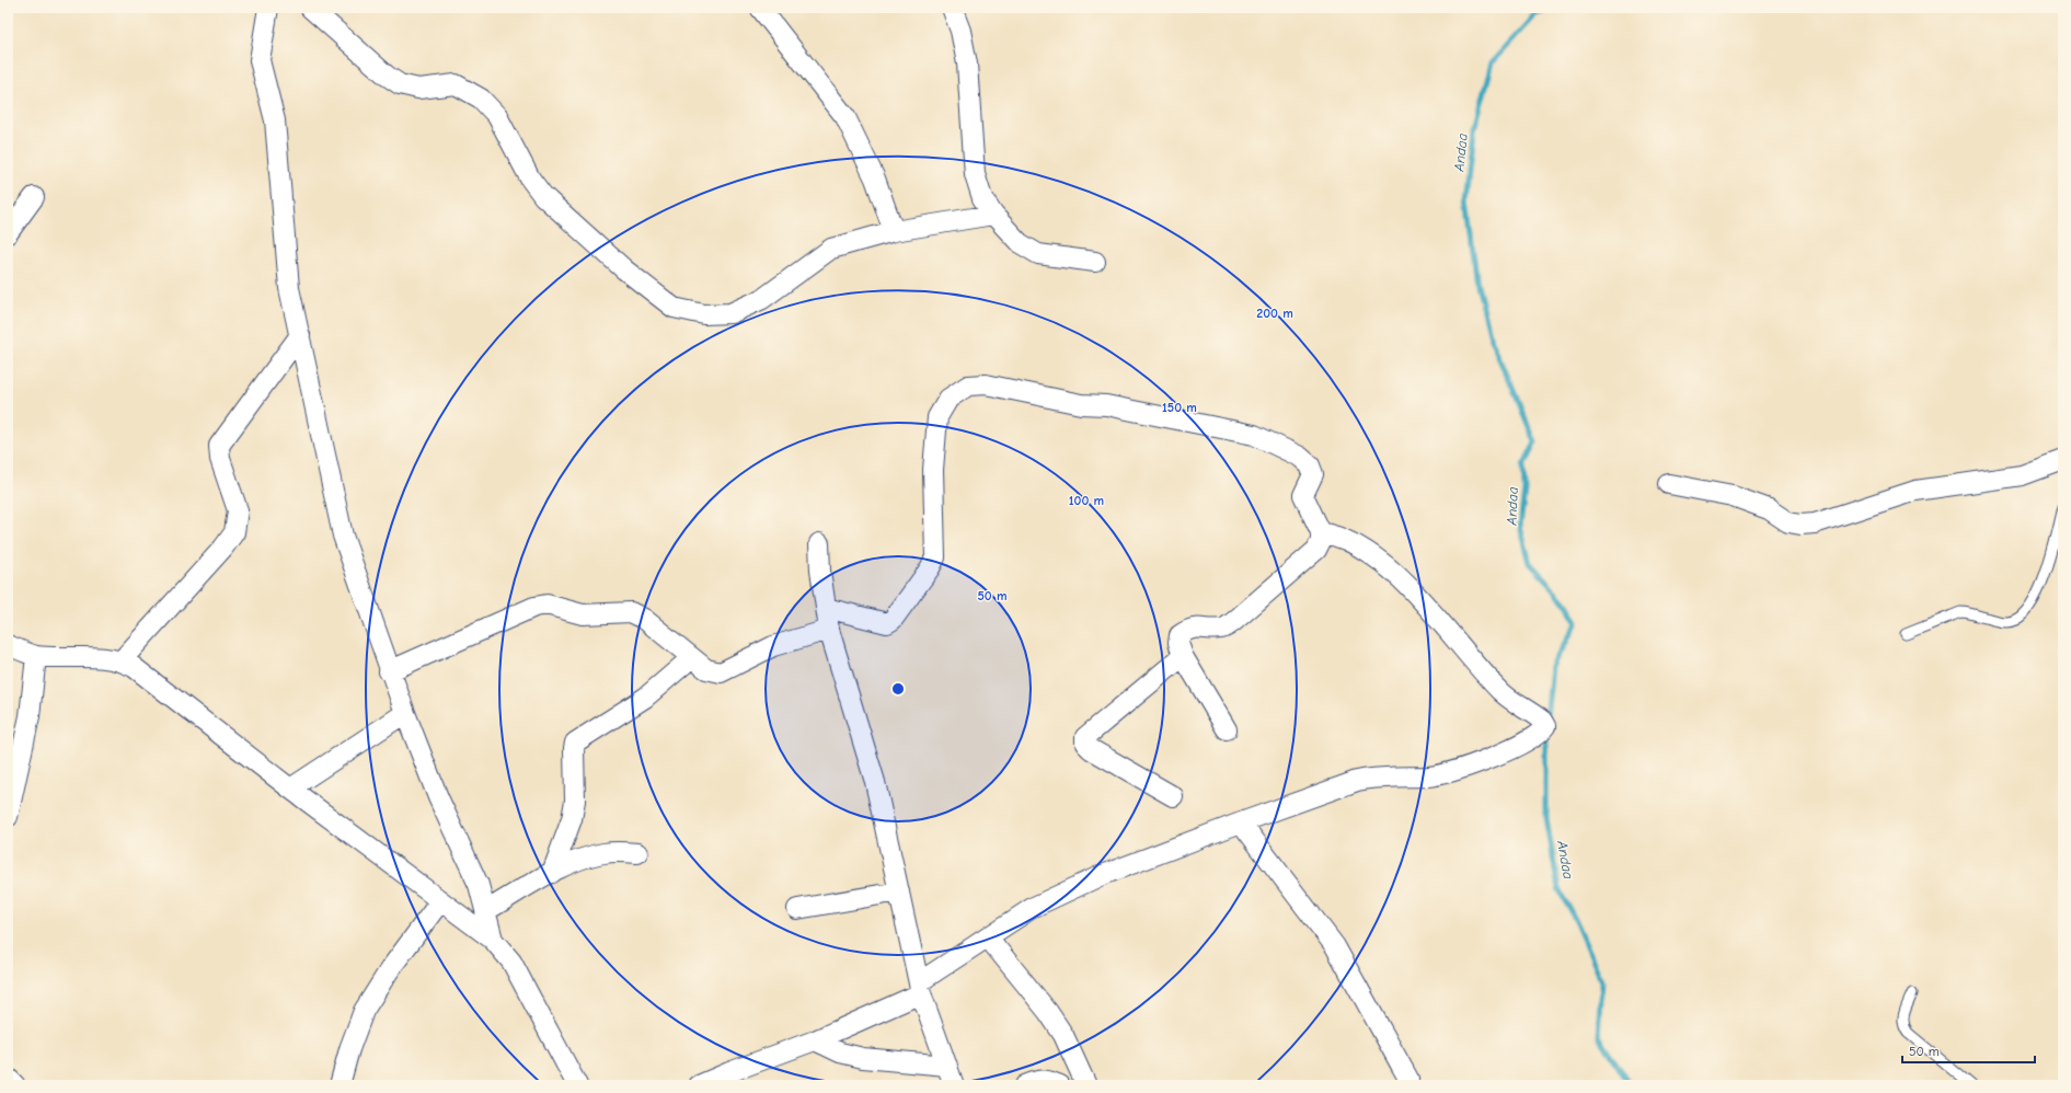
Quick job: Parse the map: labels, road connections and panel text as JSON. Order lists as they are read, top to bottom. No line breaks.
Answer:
{"water":["Andaa"],"scale_bar":"50 m","rings":["200 m","150 m","100 m","50 m"]}
